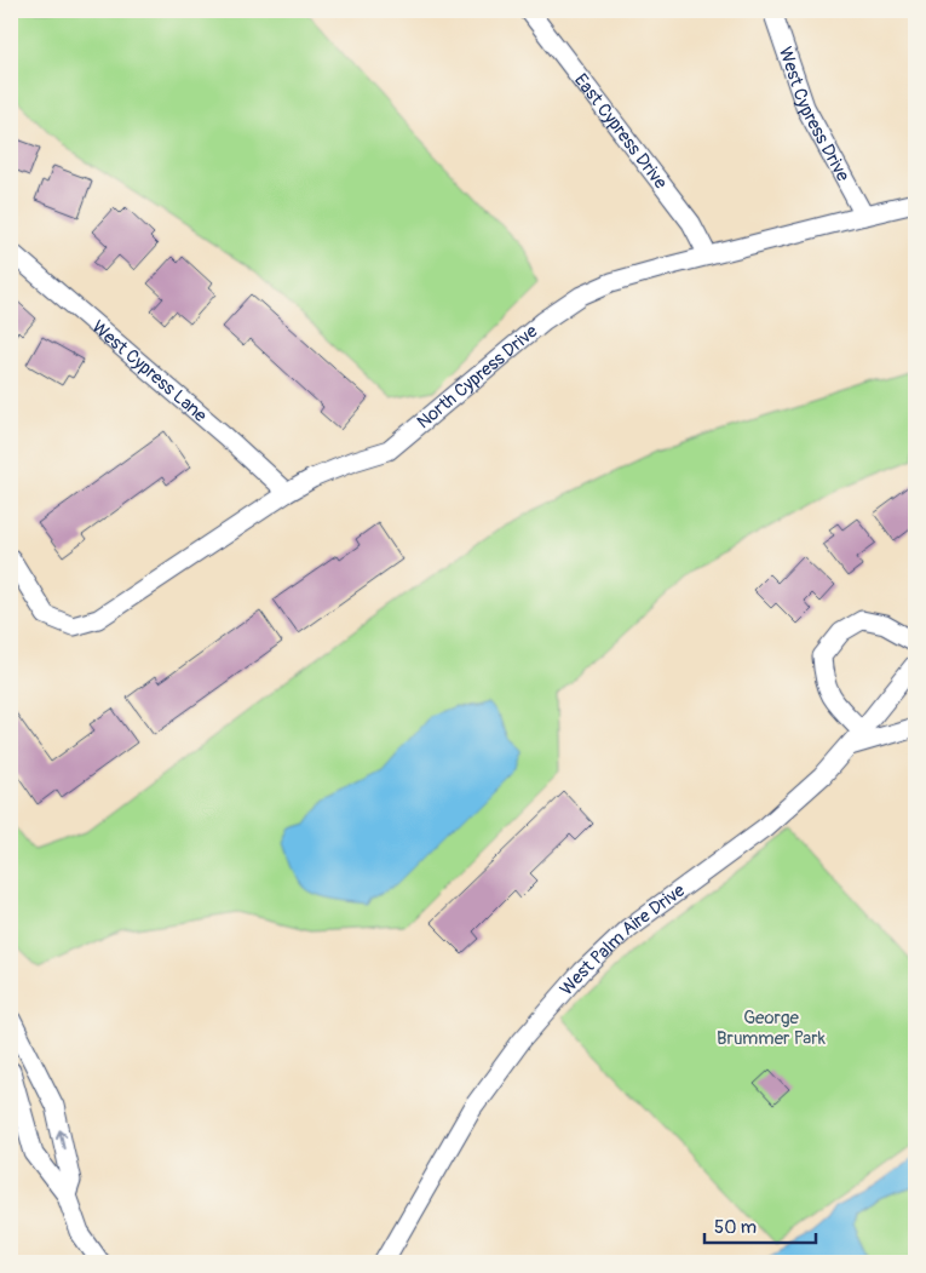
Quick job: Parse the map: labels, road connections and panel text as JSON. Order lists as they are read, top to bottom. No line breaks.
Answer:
{"streets":{"street":["West Cypress Drive","East Cypress Drive","West Cypress Lane","North Cypress Drive","West Palm Aire Drive"]},"crossings":[["West Cypress Drive","North Cypress Drive"],["East Cypress Drive","North Cypress Drive"],["West Cypress Lane","North Cypress Drive"]],"parks":["George Brummer Park"],"scale_bar":"50 m"}
